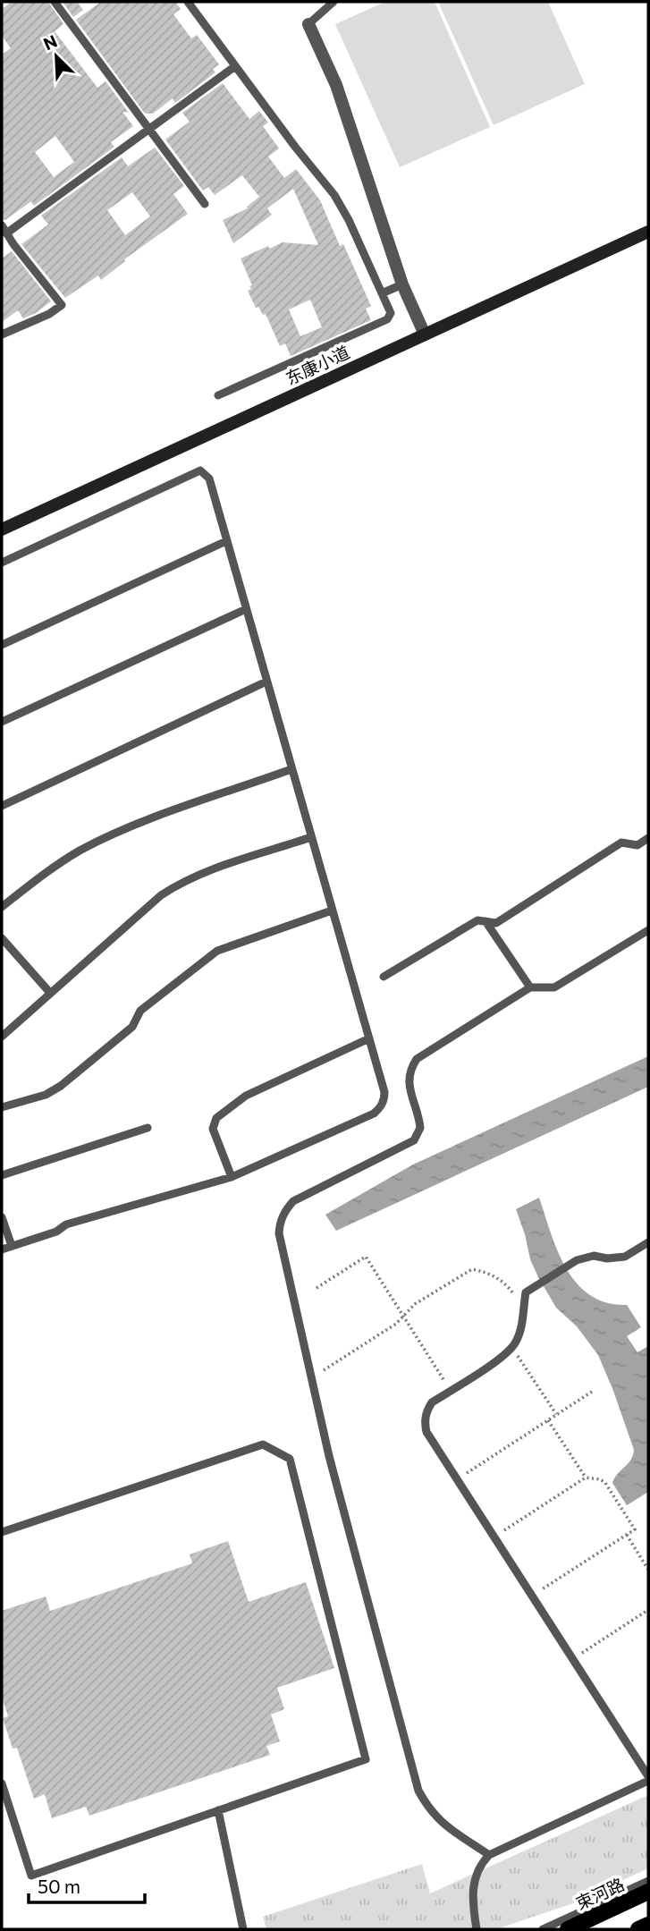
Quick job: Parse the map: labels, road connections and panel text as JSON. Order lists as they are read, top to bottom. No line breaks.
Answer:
{"streets":{"main road":["束河路"],"street":["东康小道"]},"scale_bar":"50 m","north":"top left"}
